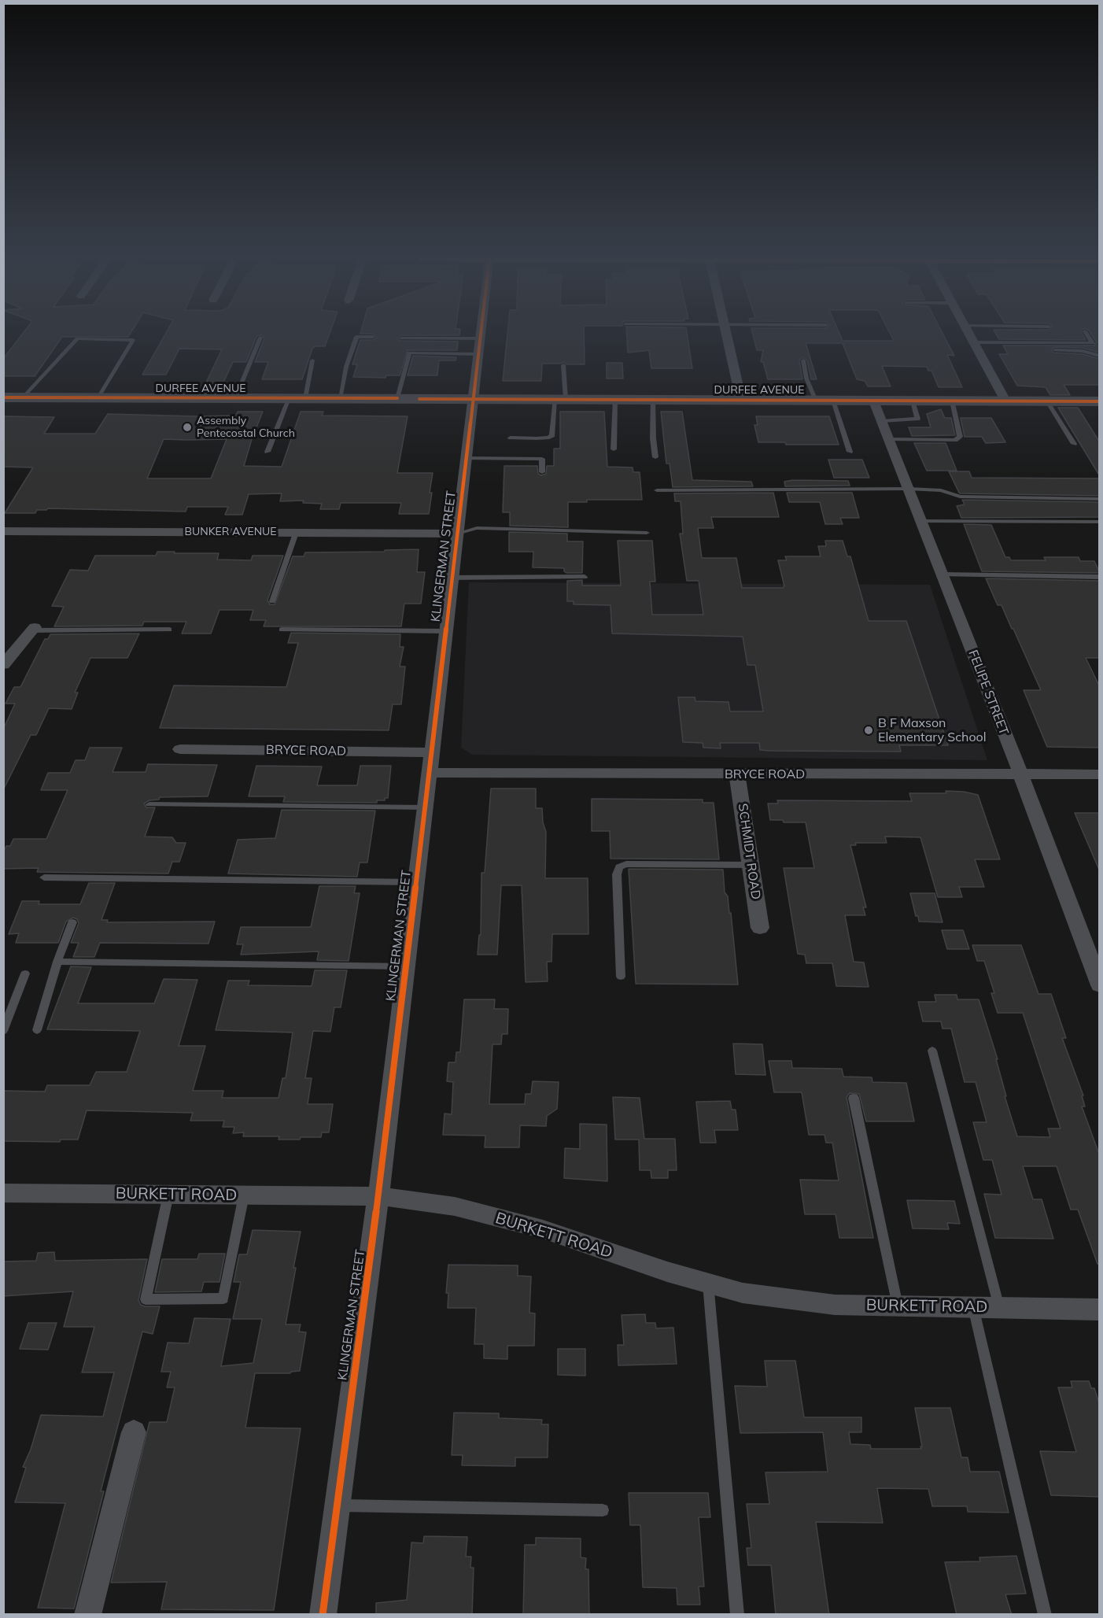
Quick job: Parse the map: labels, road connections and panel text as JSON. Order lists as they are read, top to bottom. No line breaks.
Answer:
{"streets":{"main road":["DURFEE AVENUE"],"street":["BUNKER AVENUE","KLINGERMAN STREET","FELIPE STREET","BRYCE ROAD","SCHMIDT ROAD","BURKETT ROAD"]},"crossings":[["DURFEE AVENUE","KLINGERMAN STREET"],["DURFEE AVENUE","FELIPE STREET"],["BUNKER AVENUE","KLINGERMAN STREET"],["KLINGERMAN STREET","BRYCE ROAD"],["KLINGERMAN STREET","BURKETT ROAD"],["FELIPE STREET","BRYCE ROAD"],["BRYCE ROAD","SCHMIDT ROAD"]],"places":["Assembly Pentecostal Church","B F Maxson Elementary School"]}
